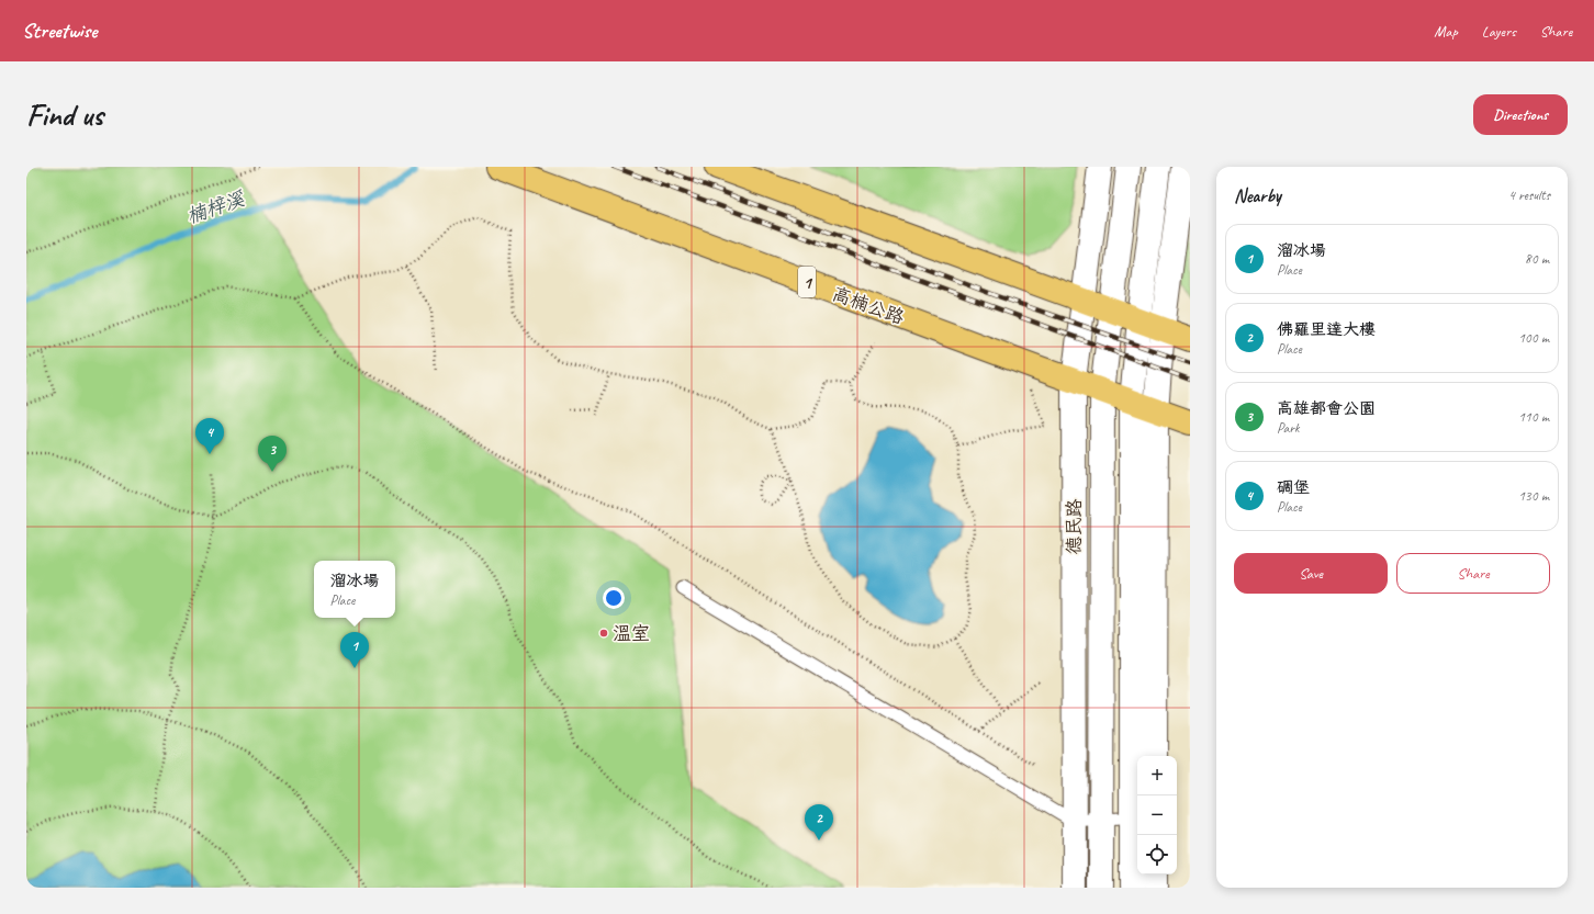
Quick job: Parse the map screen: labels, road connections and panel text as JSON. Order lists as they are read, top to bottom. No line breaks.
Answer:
{"streets":{"main road":["1","高楠公路"],"street":["德民路"]},"crossings":[["高楠公路","德民路"]],"water":["楠梓溪"],"places":["溫室"],"page":{"header":"Streetwise","nav":["Map","Layers","Share"],"buttons":["Directions",["Save","Share"]],"title":"Find us","heading":["Nearby","4 results"],"list":[{"mark":"1","name":"溜冰場","note":"Place","value":"80 m"},{"mark":"2","name":"佛羅里達大樓","note":"Place","value":"100 m"},{"mark":"3","name":"高雄都會公園","note":"Park","value":"110 m"},{"mark":"4","name":"碉堡","note":"Place","value":"130 m"}],"pins":["4","3","1","2"],"popup":["溜冰場","Place"],"map_buttons":["+","−"]}}
